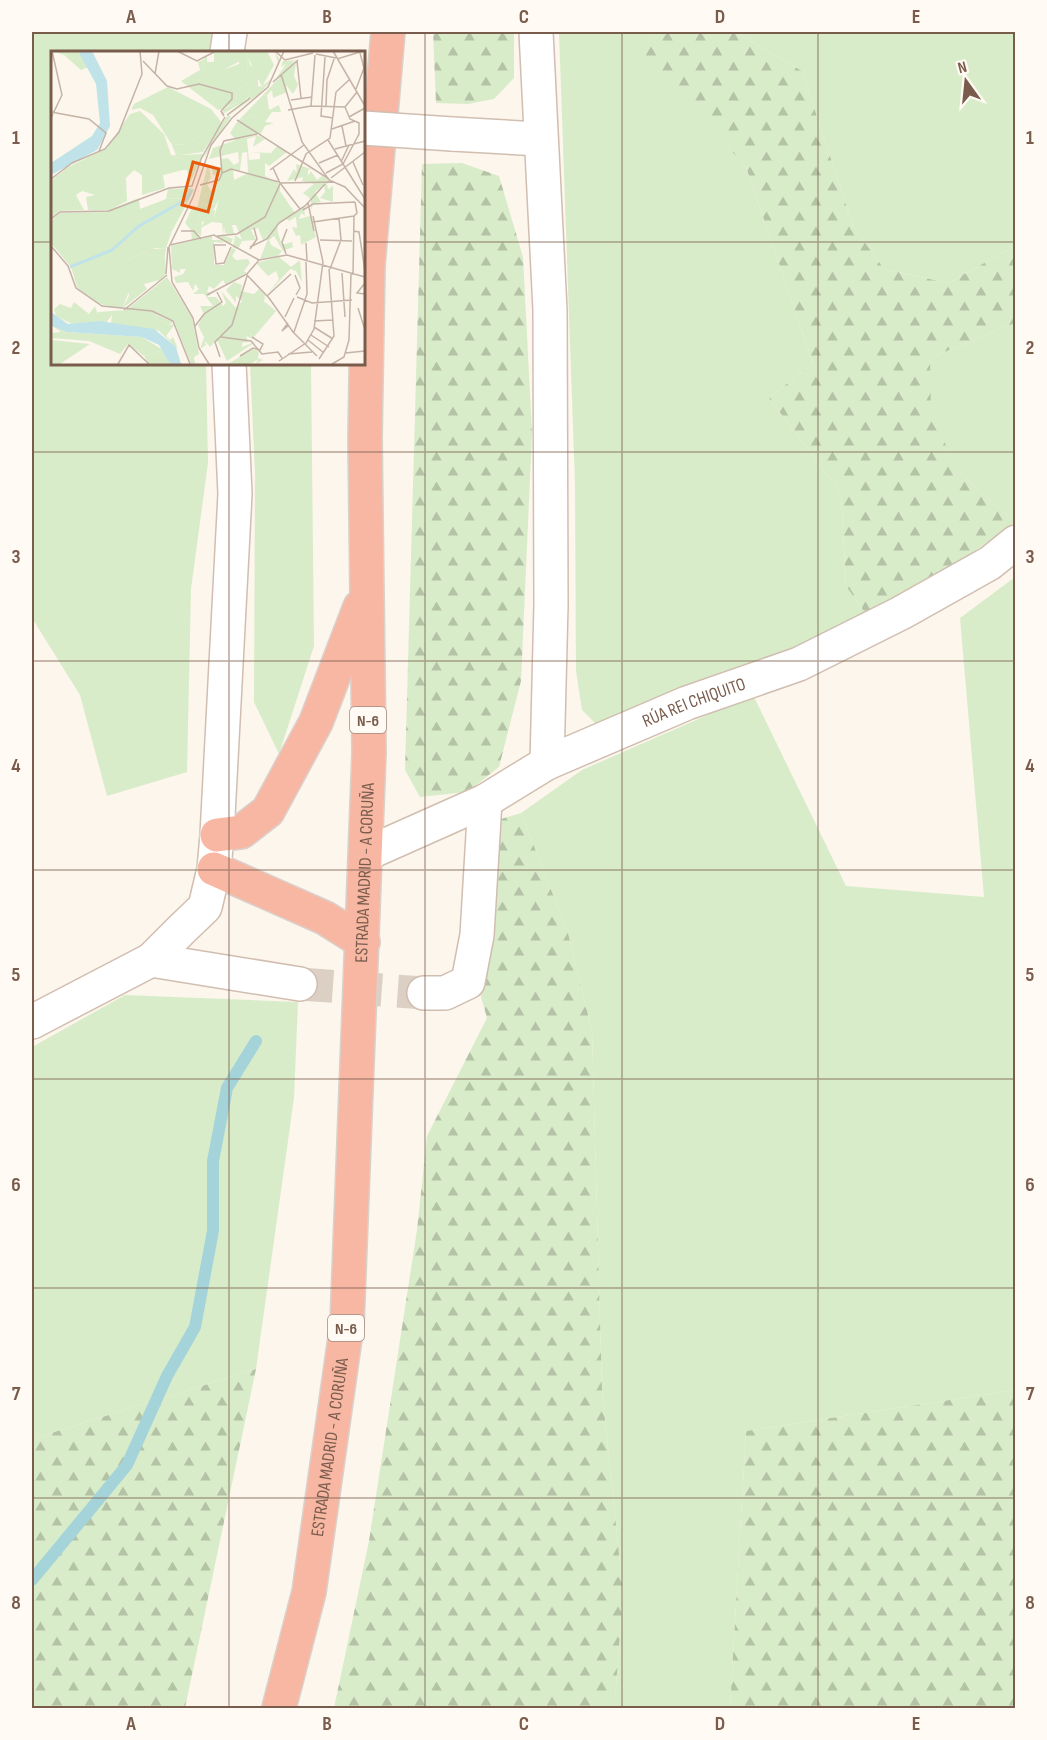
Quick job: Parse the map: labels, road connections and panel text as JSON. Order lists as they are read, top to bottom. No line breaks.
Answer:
{"streets":{"highway":["N-6","ESTRADA MADRID - A CORUÑA"],"street":["RÚA REI CHIQUITO"]},"crossings":[["RÚA REI CHIQUITO","ESTRADA MADRID - A CORUÑA"]],"north":"top","grid":{"columns":["A","B","C","D","E"],"rows":["1","2","3","4","5","6","7","8"]}}
